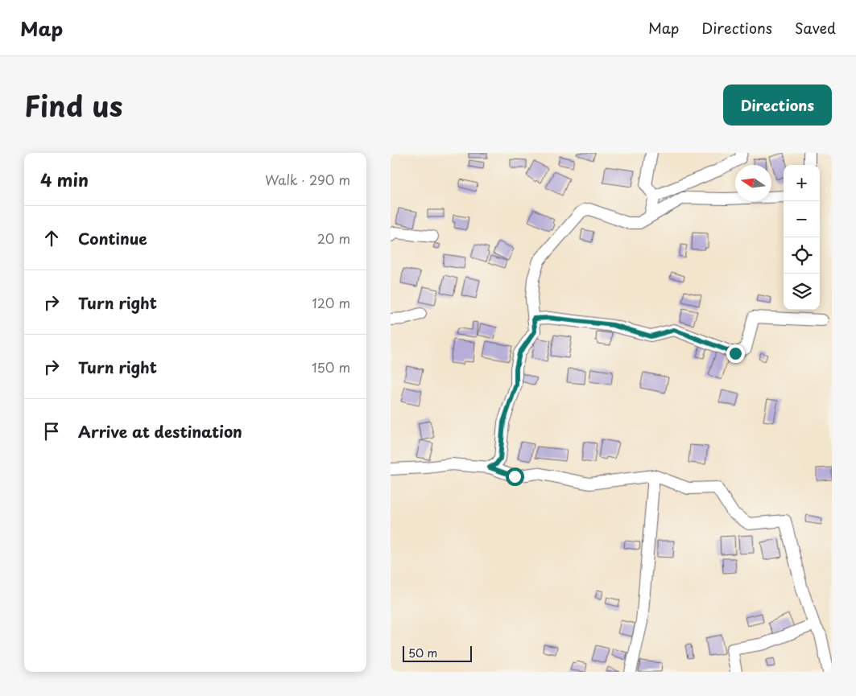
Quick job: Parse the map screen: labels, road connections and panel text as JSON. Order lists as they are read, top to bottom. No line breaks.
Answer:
{"scale_bar":"50 m","north":"left","page":{"header":"Map","nav":["Map","Directions","Saved"],"title":"Find us","buttons":"Directions","heading":["4 min","Walk · 290 m"],"map_buttons":["+","−"],"list":[["Continue","20 m"],["Turn right","120 m"],["Turn right","150 m"],"Arrive at destination"],"scale":"50 m"}}
